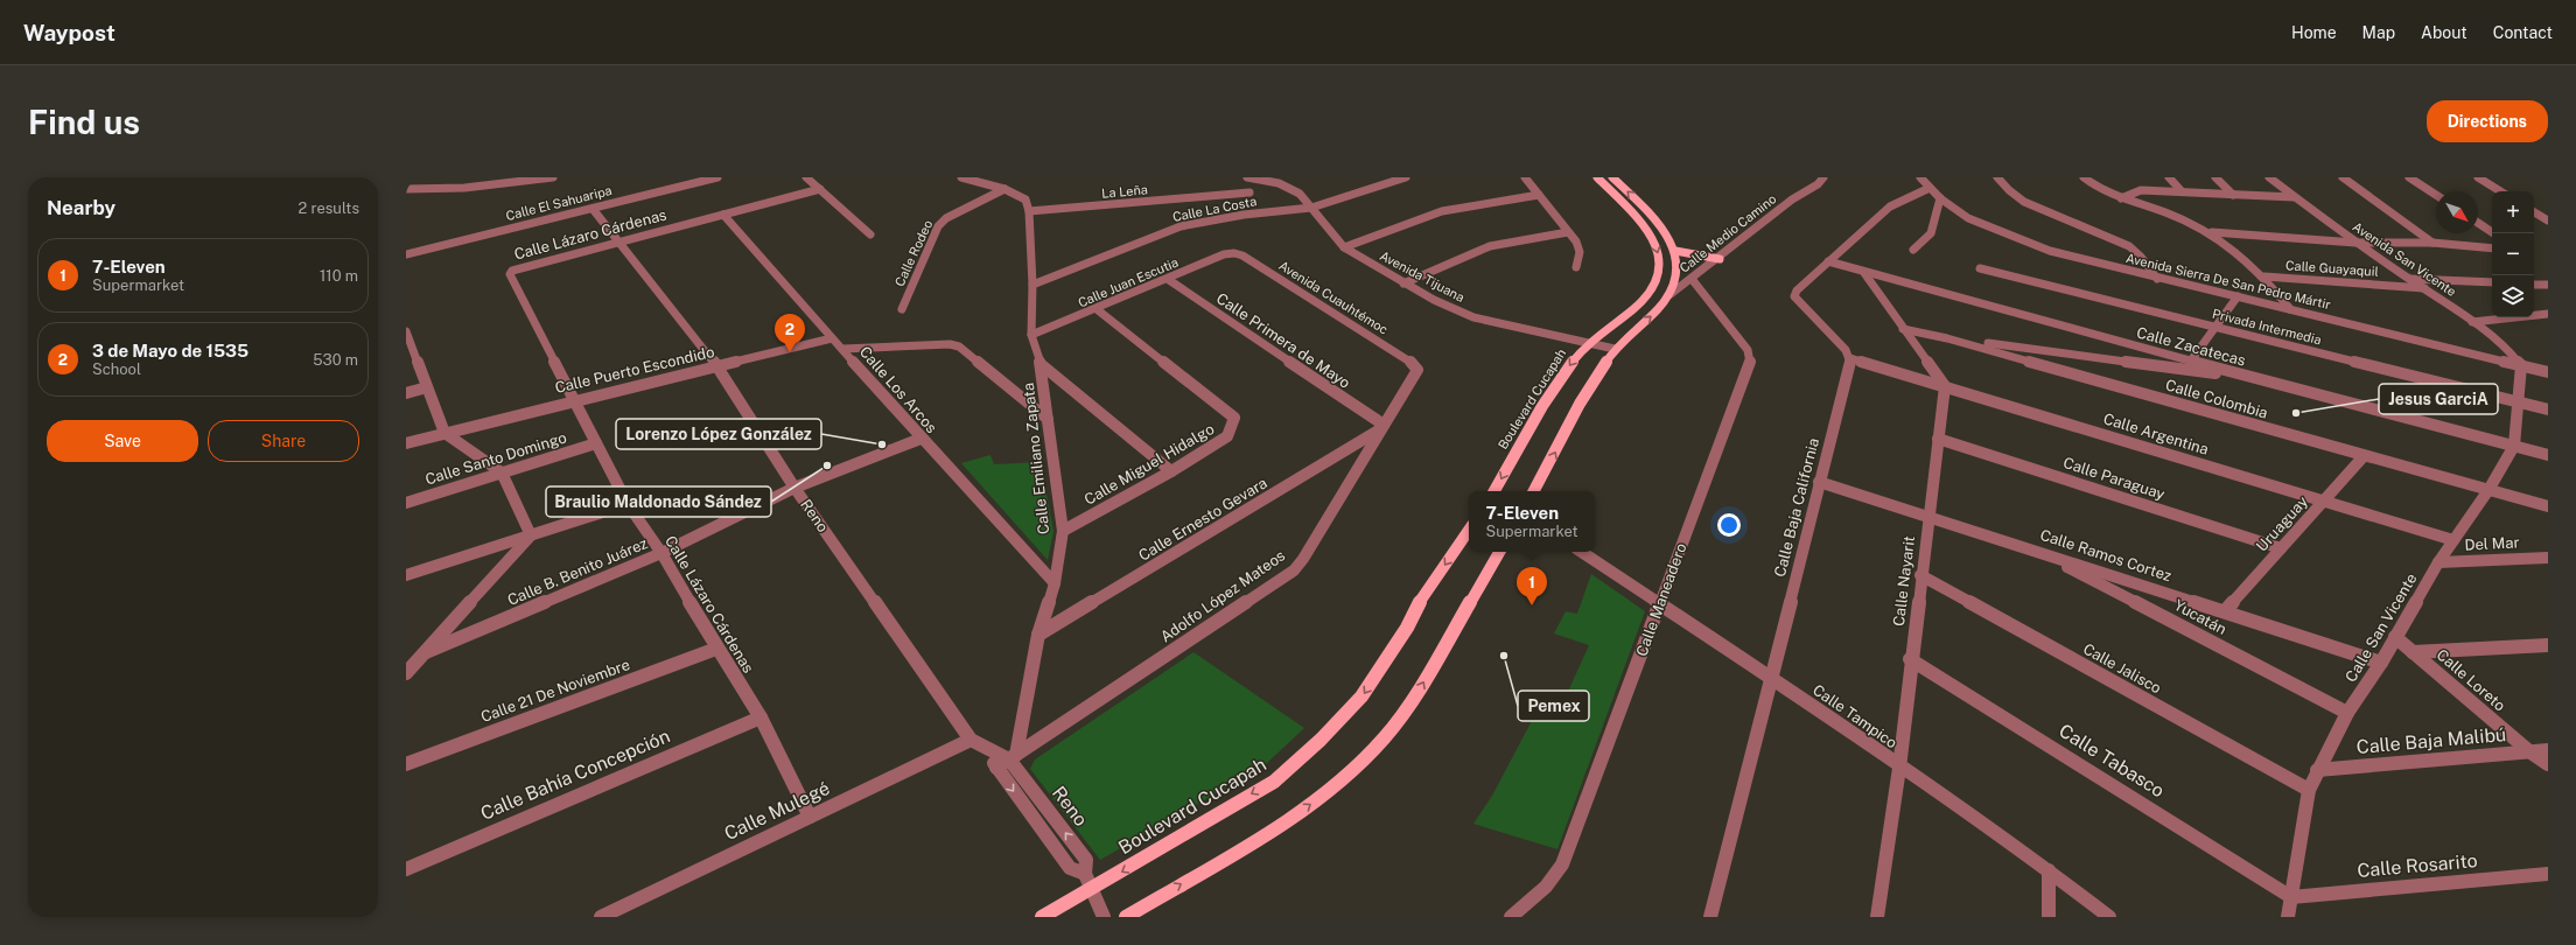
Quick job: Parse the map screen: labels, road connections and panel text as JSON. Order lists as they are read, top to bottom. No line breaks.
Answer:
{"streets":{"main road":["Boulevard Cucapah"],"street":["La Leña","Calle El Sahuaripa","Calle La Costa","Calle Medio Camino","Calle Lázaro Cárdenas","Calle Rodeo","Avenida San Vicente","Calle Guayaquil","Avenida Tijuana","Avenida Sierra De San Pedro Mártir","Calle Juan Escutia","Avenida Cuauhtémoc","Privada Intermedia","Calle Primera de Mayo","Calle Zacatecas","Calle Puerto Escondido","Calle Los Arcos","Calle Colombia","Calle Argentina","Calle Santo Domingo","Calle Emiliano Zapata","Calle Miguel Hidalgo","Calle Paraguay","Calle Baja California","Reno","Calle Ernesto Gevara","Uruaguay","Del Mar","Calle Ramos Cortez","Calle B. Benito Juárez","Calle Nayarit","Adolfo López Mateos","Calle Maneadero","Yucatán","Calle San Vicente","Calle Jalisco","Calle Loreto","Calle 21 De Noviembre","Calle Tampico","Calle Baja Malibú","Calle Tabasco","Calle Bahía Concepción","Calle Mulegé","Calle Rosarito"]},"crossings":[["La Leña","Calle Emiliano Zapata"],["Calle El Sahuaripa","Reno"],["Calle La Costa","Avenida Tijuana"],["Calle La Costa","Calle Emiliano Zapata"],["Calle Medio Camino","Calle Maneadero"],["Calle Lázaro Cárdenas","Calle Puerto Escondido"],["Calle Lázaro Cárdenas","Calle Los Arcos"],["Calle Lázaro Cárdenas","Calle Santo Domingo"],["Calle Lázaro Cárdenas","Reno"],["Calle Lázaro Cárdenas","Calle B. Benito Juárez"],["Calle Lázaro Cárdenas","Calle 21 De Noviembre"],["Calle Lázaro Cárdenas","Calle Bahía Concepción"],["Calle Lázaro Cárdenas","Calle Mulegé"],["Avenida San Vicente","Calle Guayaquil"],["Avenida San Vicente","Avenida Sierra De San Pedro Mártir"],["Avenida San Vicente","Calle San Vicente"],["Avenida Tijuana","Boulevard Cucapah"],["Avenida Sierra De San Pedro Mártir","Calle San Vicente"],["Calle Juan Escutia","Avenida Cuauhtémoc"],["Calle Juan Escutia","Calle Primera de Mayo"],["Calle Juan Escutia","Calle Emiliano Zapata"],["Calle Juan Escutia","Calle Miguel Hidalgo"],["Avenida Cuauhtémoc","Adolfo López Mateos"],["Privada Intermedia","Calle San Vicente"],["Calle Primera de Mayo","Calle Ernesto Gevara"],["Calle Primera de Mayo","Adolfo López Mateos"],["Calle Zacatecas","Calle San Vicente"],["Calle Puerto Escondido","Calle Los Arcos"],["Calle Puerto Escondido","Reno"],["Calle Los Arcos","Calle Emiliano Zapata"],["Calle Los Arcos","Calle B. Benito Juárez"],["Boulevard Cucapah","Reno"],["Calle Colombia","Uruaguay"],["Calle Colombia","Calle San Vicente"],["Calle Argentina","Calle Baja California"],["Calle Argentina","Uruaguay"],["Calle Argentina","Calle Nayarit"],["Calle Argentina","Calle San Vicente"],["Calle Emiliano Zapata","Calle Miguel Hidalgo"],["Calle Emiliano Zapata","Reno"],["Calle Emiliano Zapata","Calle Ernesto Gevara"],["Calle Emiliano Zapata","Adolfo López Mateos"],["Calle Paraguay","Uruaguay"],["Calle Paraguay","Calle Nayarit"],["Calle Baja California","Calle Ramos Cortez"],["Calle Baja California","Calle Tampico"],["Reno","Calle B. Benito Juárez"],["Reno","Adolfo López Mateos"],["Reno","Calle Mulegé"],["Calle Ernesto Gevara","Adolfo López Mateos"],["Uruaguay","Calle Ramos Cortez"],["Del Mar","Calle San Vicente"],["Calle Ramos Cortez","Calle Nayarit"],["Calle Ramos Cortez","Yucatán"],["Calle Ramos Cortez","Calle San Vicente"],["Calle Nayarit","Calle Jalisco"],["Calle Nayarit","Calle Tampico"],["Calle Nayarit","Calle Tabasco"],["Calle Maneadero","Calle Tampico"],["Yucatán","Calle San Vicente"],["Calle San Vicente","Calle Jalisco"],["Calle San Vicente","Calle Loreto"],["Calle San Vicente","Calle Baja Malibú"],["Calle San Vicente","Calle Tabasco"],["Calle San Vicente","Calle Rosarito"],["Calle Loreto","Calle Baja Malibú"],["Calle Tabasco","Calle Rosarito"]],"places":["Jesus GarciA","Lorenzo López González","Braulio Maldonado Sández","Pemex"],"north":"bottom right","page":{"header":"Waypost","nav":["Home","Map","About","Contact"],"buttons":["Directions",["Save","Share"]],"title":"Find us","heading":["Nearby","2 results"],"map_buttons":["+","−"],"list":[{"mark":"1","name":"7-Eleven","note":"Supermarket","value":"110 m"},{"mark":"2","name":"3 de Mayo de 1535","note":"School","value":"530 m"}],"pins":["2","1"],"popup":["7-Eleven","Supermarket"]}}
